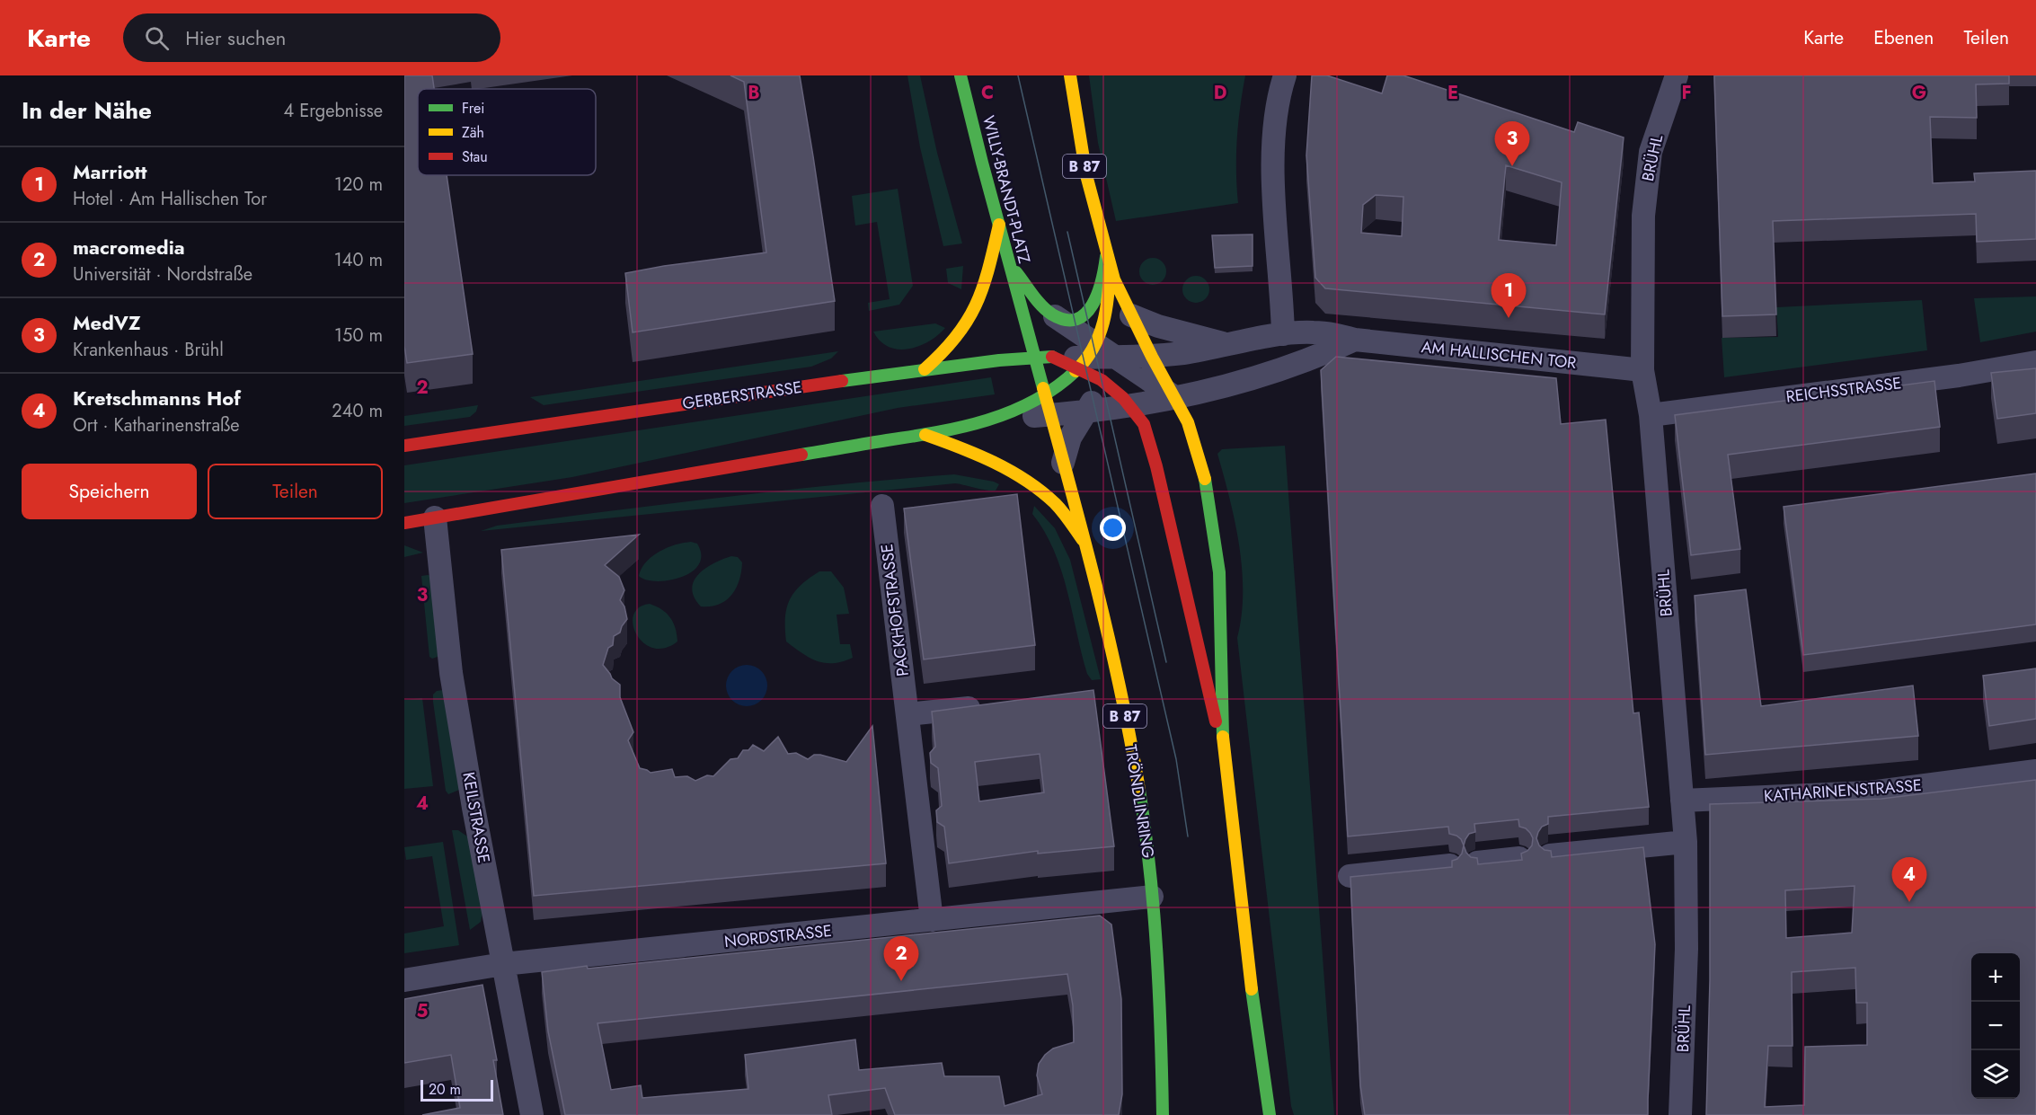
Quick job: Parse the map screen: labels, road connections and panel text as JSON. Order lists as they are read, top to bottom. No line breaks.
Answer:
{"streets":{"main road":["B 87","WILLY-BRANDT-PLATZ","GERBERSTRASSE","TRÖNDLINRING"],"street":["BRÜHL","AM HALLISCHEN TOR","REICHSSTRASSE","PACKHOFSTRASSE","KATHARINENSTRASSE","KEILSTRASSE","NORDSTRASSE"]},"crossings":[["BRÜHL","AM HALLISCHEN TOR"],["BRÜHL","REICHSSTRASSE"],["BRÜHL","KATHARINENSTRASSE"],["B 87","WILLY-BRANDT-PLATZ"],["B 87","AM HALLISCHEN TOR"],["B 87","GERBERSTRASSE"],["B 87","TRÖNDLINRING"],["WILLY-BRANDT-PLATZ","GERBERSTRASSE"],["PACKHOFSTRASSE","NORDSTRASSE"],["TRÖNDLINRING","NORDSTRASSE"],["KEILSTRASSE","NORDSTRASSE"]],"legend":["Frei","Zäh","Stau"],"scale_bar":"20 m","page":{"header":"Karte","search":"Hier suchen","nav":["Karte","Ebenen","Teilen"],"heading":["In der Nähe","4 Ergebnisse"],"pins":["3","1","4","2"],"list":[{"mark":"1","name":"Marriott","note":"Hotel · Am Hallischen Tor","value":"120 m"},{"mark":"2","name":"macromedia","note":"Universität · Nordstraße","value":"140 m"},{"mark":"3","name":"MedVZ","note":"Krankenhaus · Brühl","value":"150 m"},{"mark":"4","name":"Kretschmanns Hof","note":"Ort · Katharinenstraße","value":"240 m"}],"buttons":["Speichern","Teilen"],"map_buttons":["+","−"],"scale":"20 m"},"grid":{"columns":["B","C","D","E","F","G"],"rows":["2","3","4","5"]}}
